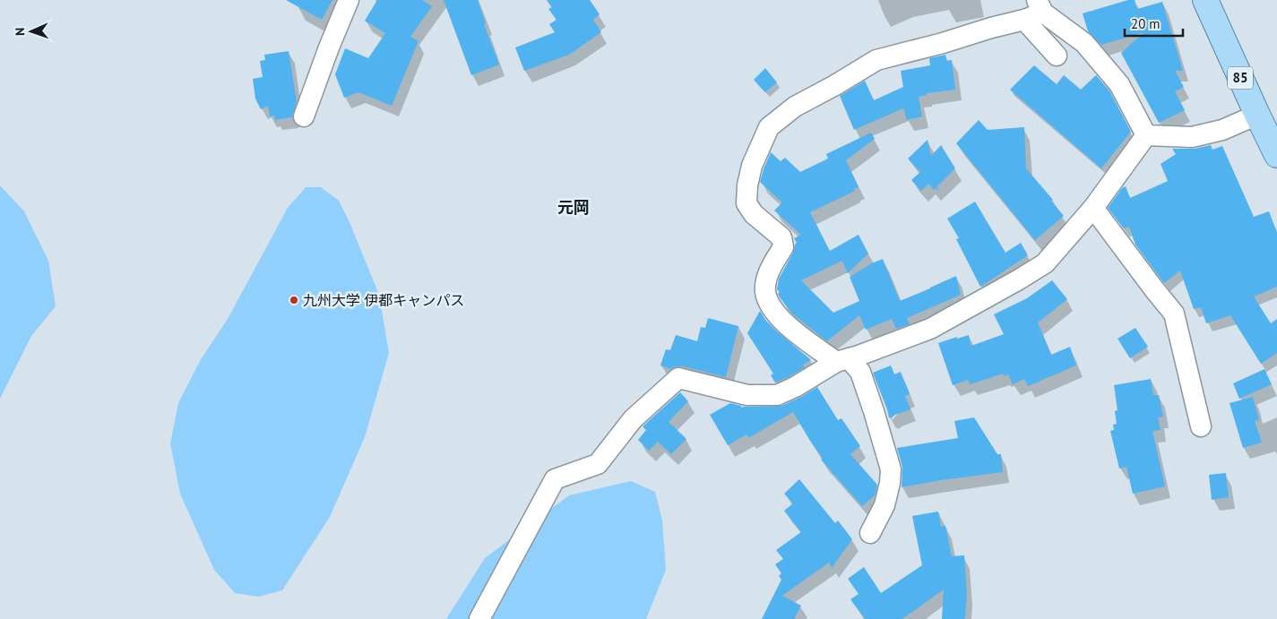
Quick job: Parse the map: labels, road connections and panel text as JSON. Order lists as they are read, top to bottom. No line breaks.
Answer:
{"streets":{"main road":["85"]},"districts":["元岡"],"places":["九州大学 伊都キャンパス"],"scale_bar":"20 m","north":"left"}
